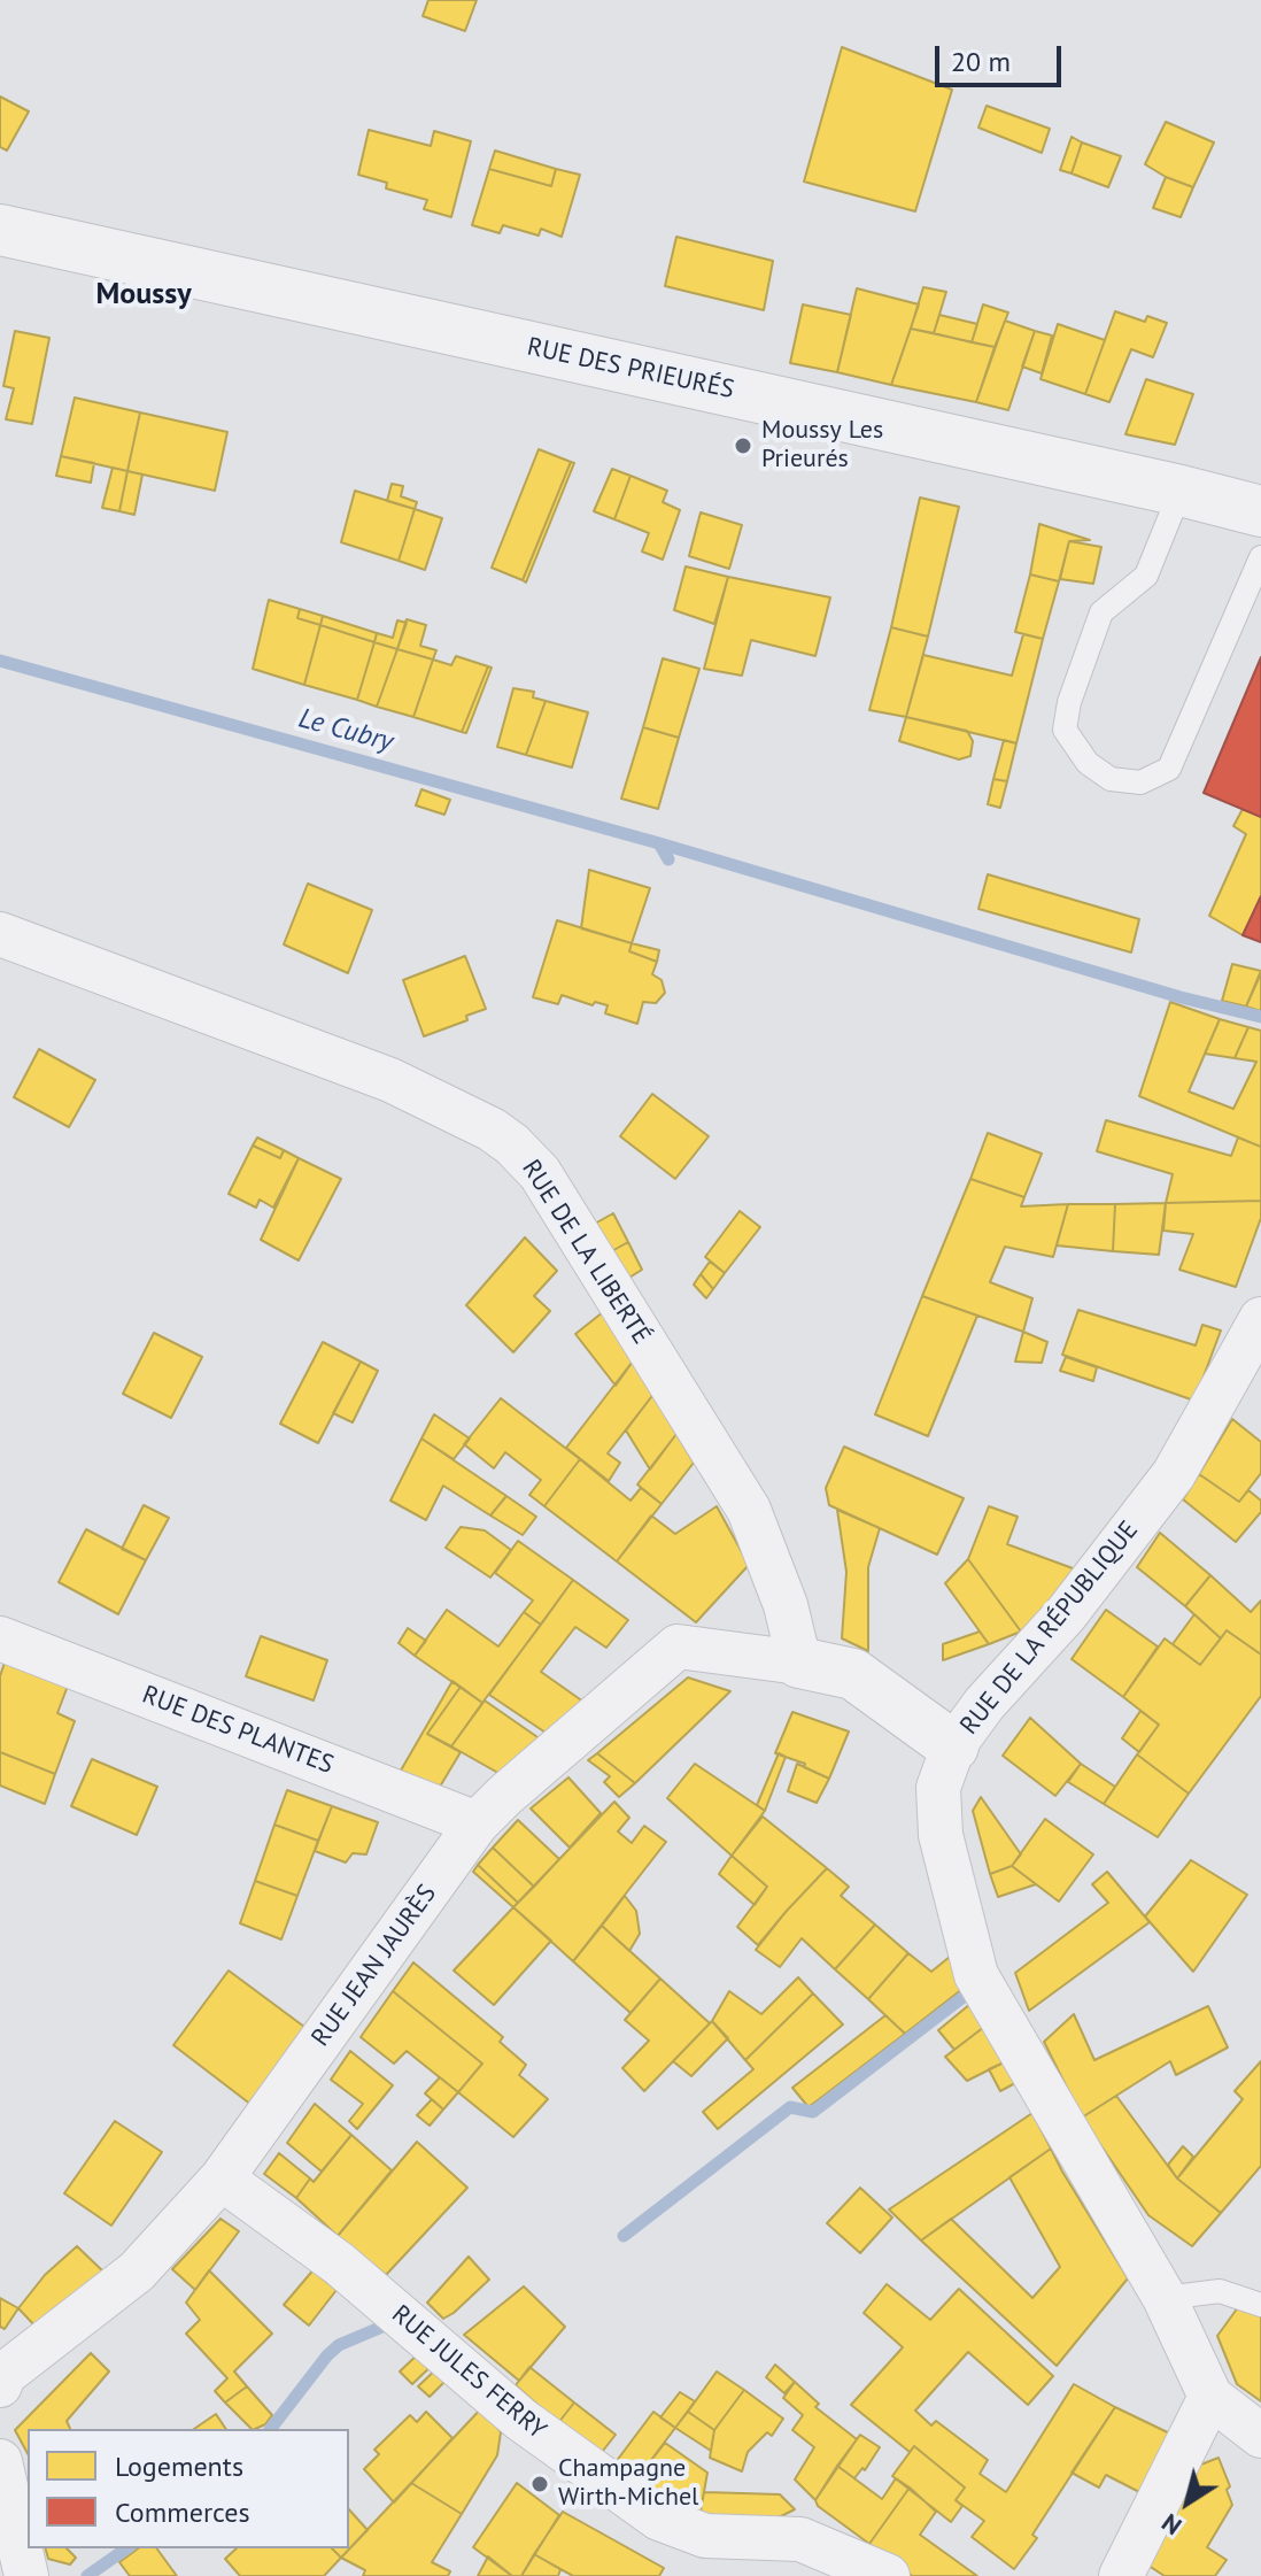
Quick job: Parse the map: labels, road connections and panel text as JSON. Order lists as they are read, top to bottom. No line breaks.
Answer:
{"streets":{"street":["RUE DES PRIEURÉS","RUE DE LA LIBERTÉ","RUE DE LA RÉPUBLIQUE","RUE DES PLANTES","RUE JEAN JAURÈS","RUE JULES FERRY"]},"crossings":[["RUE DE LA LIBERTÉ","RUE JEAN JAURÈS"],["RUE DES PLANTES","RUE JEAN JAURÈS"],["RUE JEAN JAURÈS","RUE JULES FERRY"]],"districts":["Moussy"],"water":["Le Cubry"],"places":["Moussy Les Prieurés","Champagne Wirth-Michel"],"legend":["Logements","Commerces"],"scale_bar":"20 m","north":"bottom left"}
